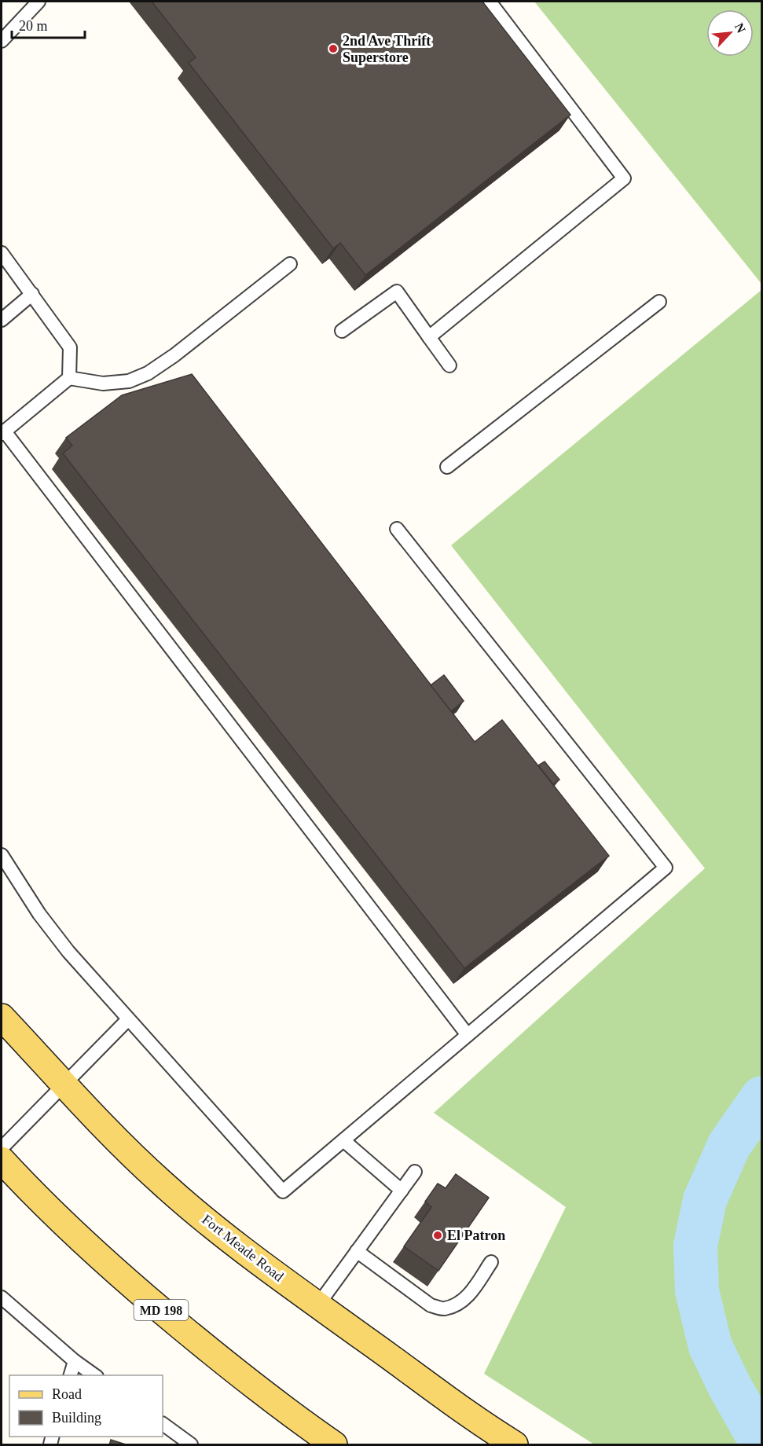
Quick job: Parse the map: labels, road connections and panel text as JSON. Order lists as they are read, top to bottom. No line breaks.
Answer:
{"streets":{"main road":["Fort Meade Road","MD 198"]},"places":["2nd Ave Thrift Superstore","El Patron"],"legend":["Road","Building"],"scale_bar":"20 m","north":"top right"}
